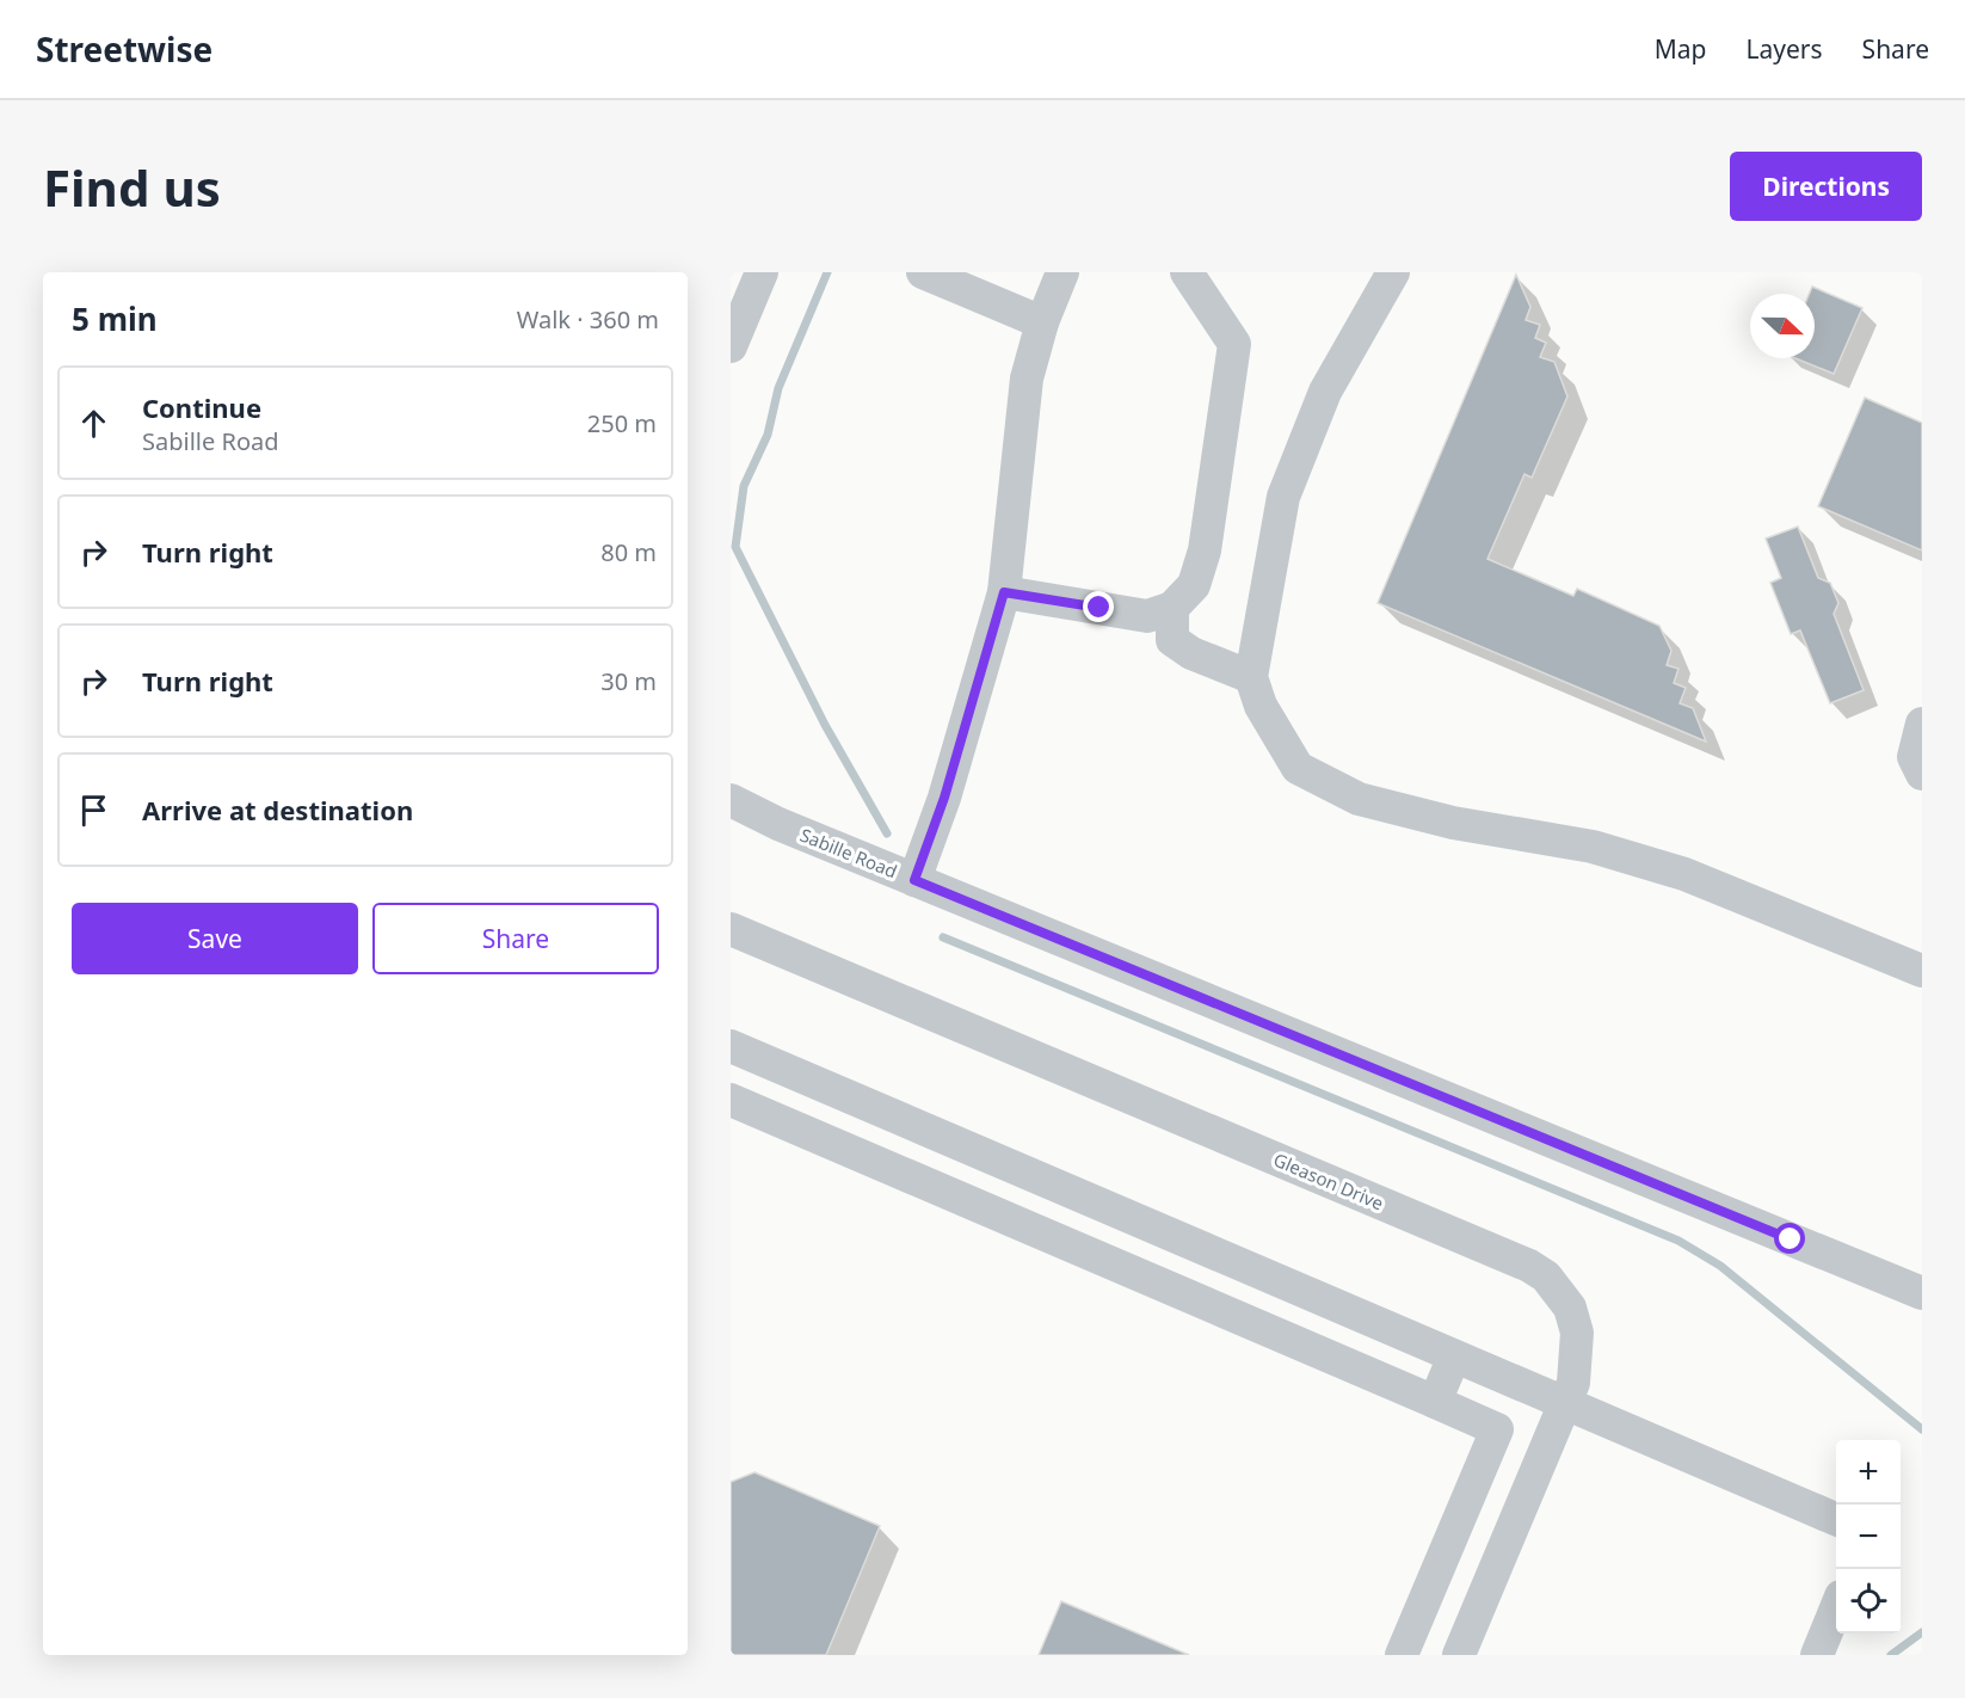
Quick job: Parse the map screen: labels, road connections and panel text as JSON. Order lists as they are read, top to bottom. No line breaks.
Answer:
{"streets":{"street":["Sabille Road","Gleason Drive"]},"north":"right","page":{"header":"Streetwise","nav":["Map","Layers","Share"],"buttons":["Directions",["Save","Share"]],"title":"Find us","heading":["5 min","Walk · 360 m"],"list":[["Continue","Sabille Road","250 m"],["Turn right","80 m"],["Turn right","30 m"],"Arrive at destination"],"map_buttons":["+","−"]}}
